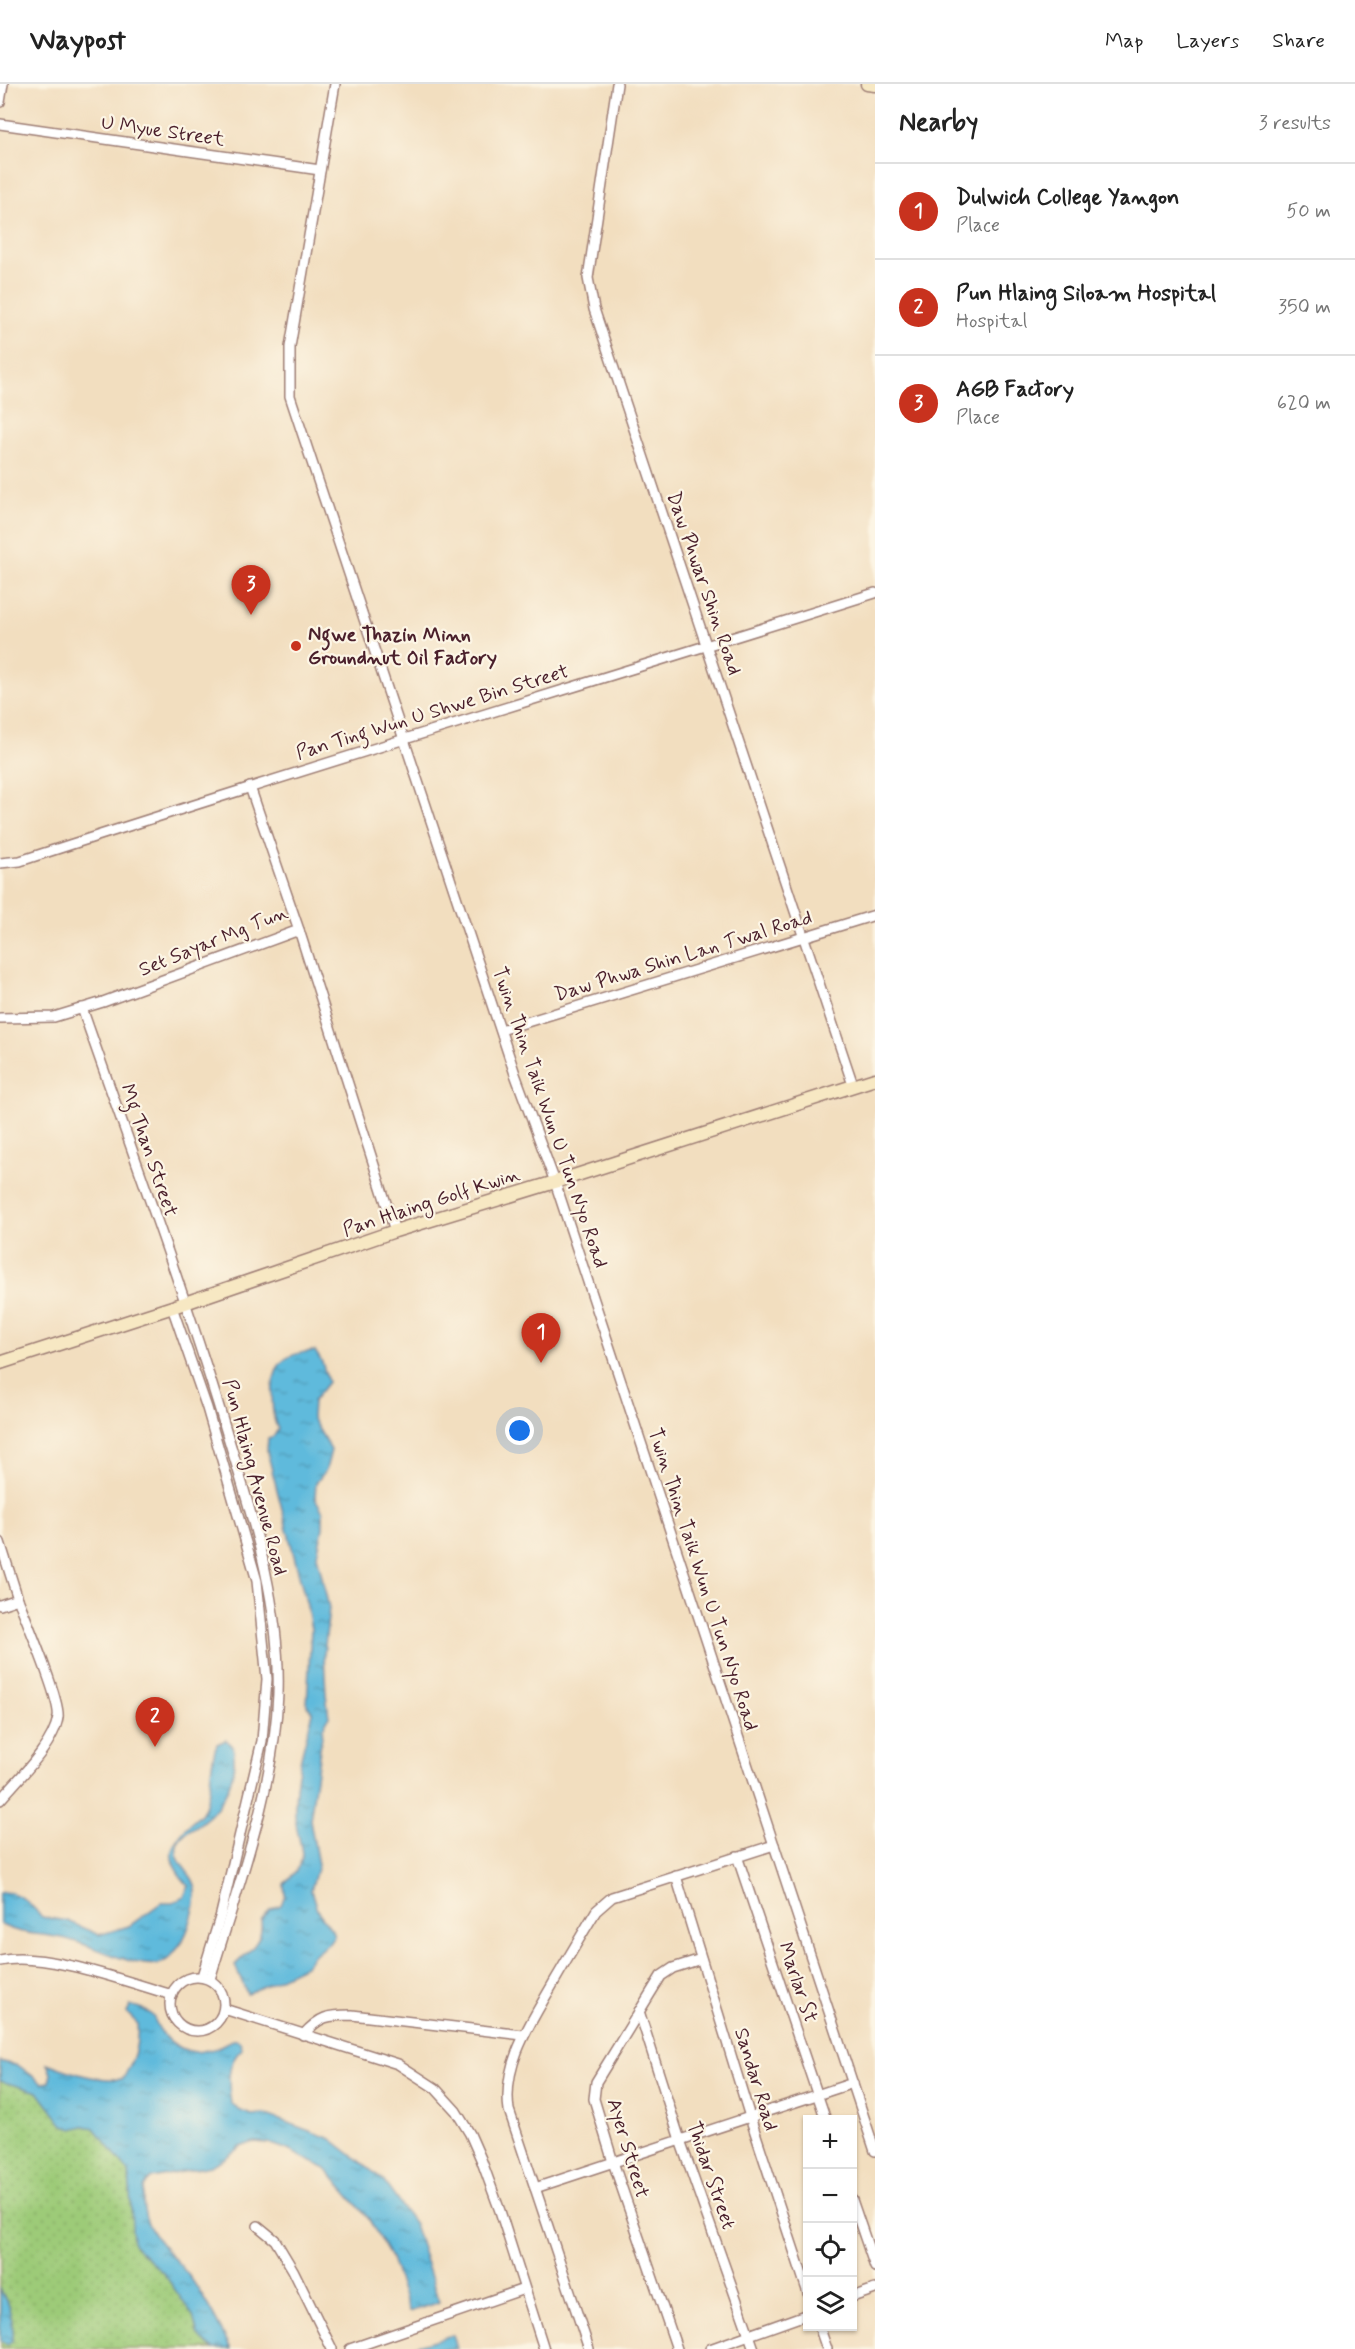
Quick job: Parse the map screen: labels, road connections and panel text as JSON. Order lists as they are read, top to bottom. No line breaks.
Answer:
{"streets":{"street":["U Myue Street","Daw Phwar Shin Road","Pan Ting Wun U Shwe Bin Street","Set Sayar Mg Tun","Daw Phwa Shin Lan Twal Road","Twin Thin Taik Wun U Tun Nyo Road","Mg Than Street","Pan Hlaing Golf Kwin","Pun Hlaing Avenue Road","Marlar St","Sandar Road","Ayer Street","Thidar Street"]},"crossings":[["U Myue Street","Twin Thin Taik Wun U Tun Nyo Road"],["Daw Phwar Shin Road","Pan Ting Wun U Shwe Bin Street"],["Daw Phwar Shin Road","Daw Phwa Shin Lan Twal Road"],["Daw Phwar Shin Road","Pan Hlaing Golf Kwin"],["Pan Ting Wun U Shwe Bin Street","Set Sayar Mg Tun"],["Pan Ting Wun U Shwe Bin Street","Twin Thin Taik Wun U Tun Nyo Road"],["Set Sayar Mg Tun","Mg Than Street"],["Daw Phwa Shin Lan Twal Road","Twin Thin Taik Wun U Tun Nyo Road"],["Twin Thin Taik Wun U Tun Nyo Road","Pan Hlaing Golf Kwin"],["Mg Than Street","Pan Hlaing Golf Kwin"],["Mg Than Street","Pun Hlaing Avenue Road"],["Pan Hlaing Golf Kwin","Pun Hlaing Avenue Road"],["Sandar Road","Ayer Street"],["Ayer Street","Thidar Street"]],"places":["Ngwe Thazin Minn Groundnut Oil Factory"],"page":{"header":"Waypost","nav":["Map","Layers","Share"],"heading":["Nearby","3 results"],"list":[{"mark":"1","name":"Dulwich College Yangon","note":"Place","value":"50 m"},{"mark":"2","name":"Pun Hlaing Siloam Hospital","note":"Hospital","value":"350 m"},{"mark":"3","name":"AGB Factory","note":"Place","value":"620 m"}],"pins":["3","1","2"],"map_buttons":["+","−"]}}
